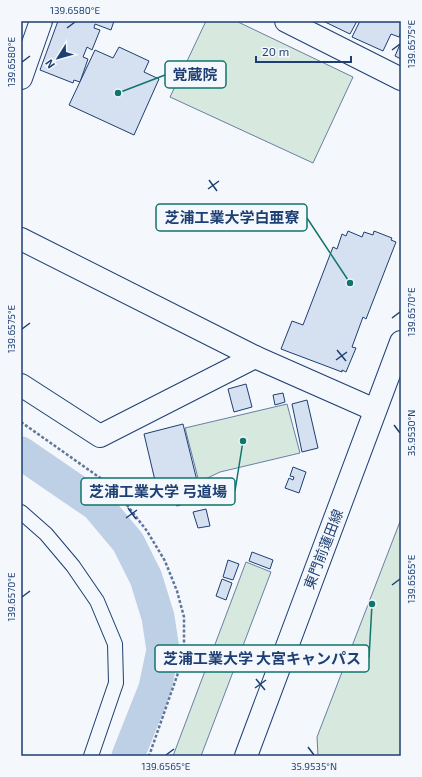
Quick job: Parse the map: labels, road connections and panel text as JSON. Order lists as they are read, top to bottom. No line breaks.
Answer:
{"streets":{"street":["東門前蓮田線"]},"places":["覚蔵院","芝浦工業大学白亜寮","芝浦工業大学 弓道場","芝浦工業大学 大宮キャンパス"],"scale_bar":"20 m","north":"bottom left","coordinates":["139.6580°E","139.6575°E","139.6570°E","35.9530°N","139.6565°E","35.9535°N"]}
